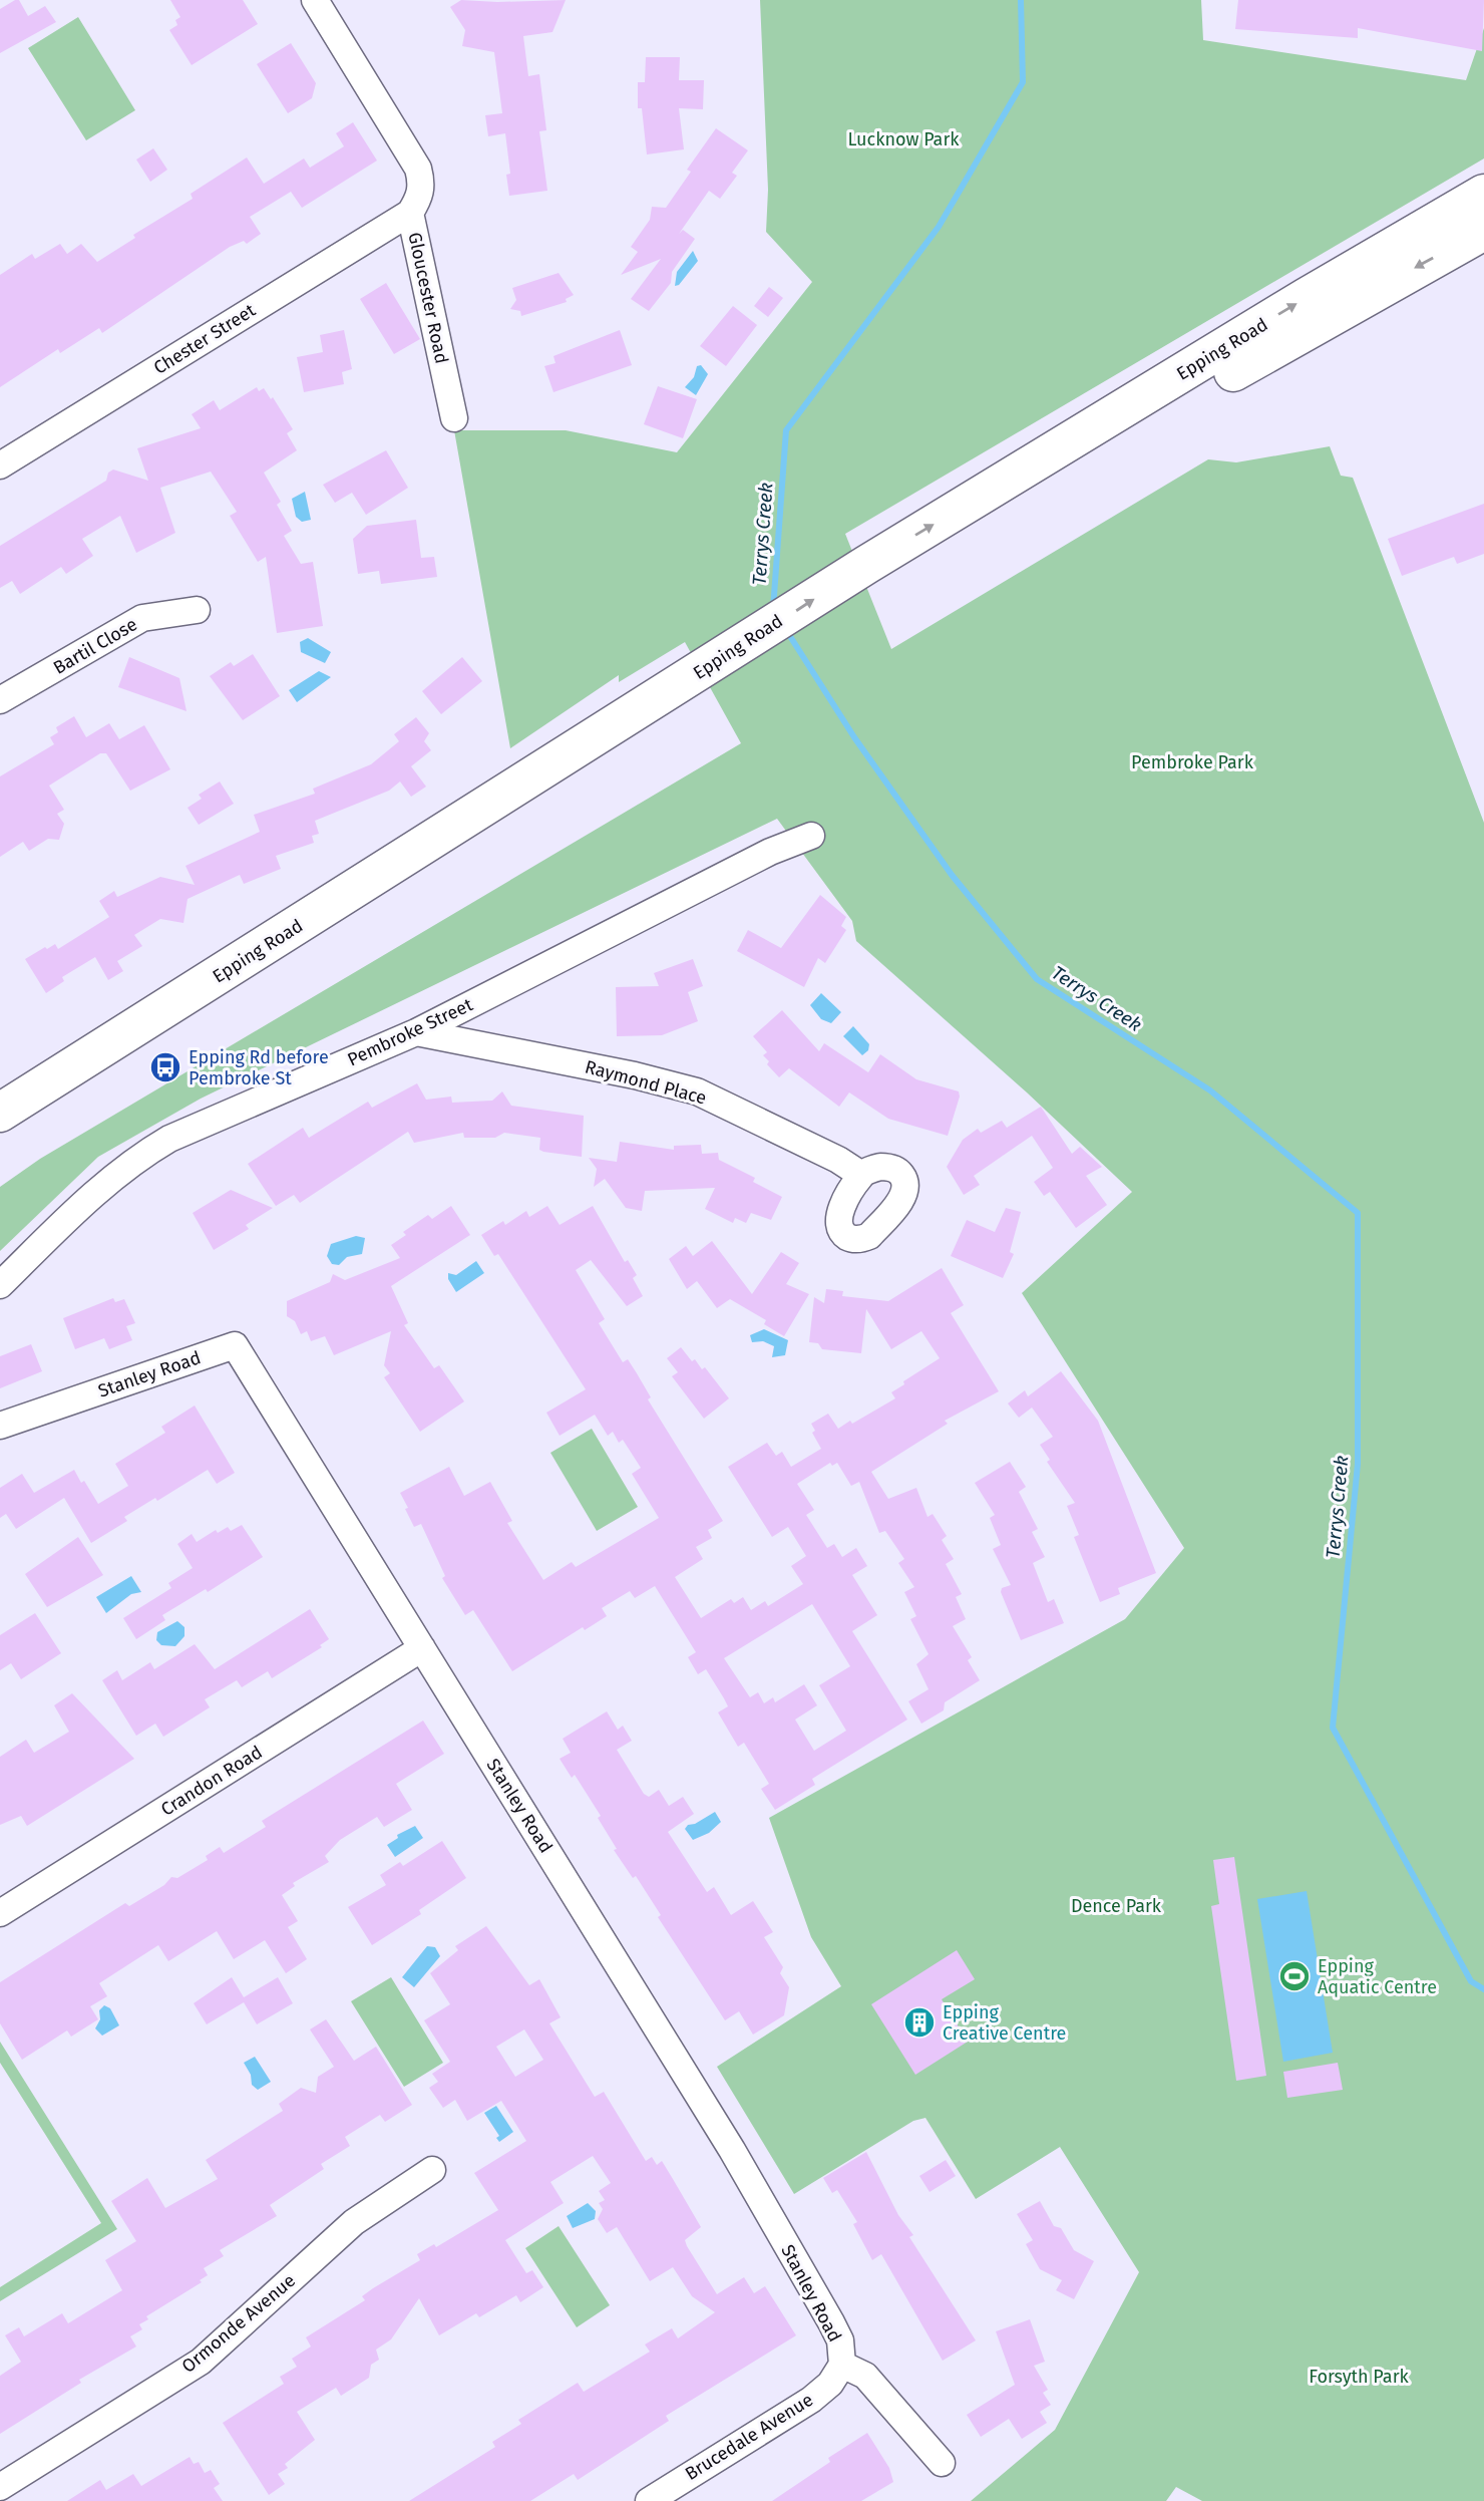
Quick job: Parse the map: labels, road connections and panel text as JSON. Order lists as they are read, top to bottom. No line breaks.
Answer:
{"streets":{"main road":["Epping Road"],"street":["Gloucester Road","Chester Street","Bartil Close","Pembroke Street","Raymond Place","Stanley Road","Crandon Road","Ormonde Avenue","Brucedale Avenue"]},"crossings":[["Gloucester Road","Chester Street"],["Pembroke Street","Raymond Place"],["Stanley Road","Crandon Road"],["Stanley Road","Brucedale Avenue"]],"water":["Terrys Creek"],"parks":["Lucknow Park","Pembroke Park","Dence Park","Forsyth Park"],"places":{"bus stop":["Epping Rd before Pembroke St"],"sports":["Epping Aquatic Centre"],"building":["Epping Creative Centre"]}}
